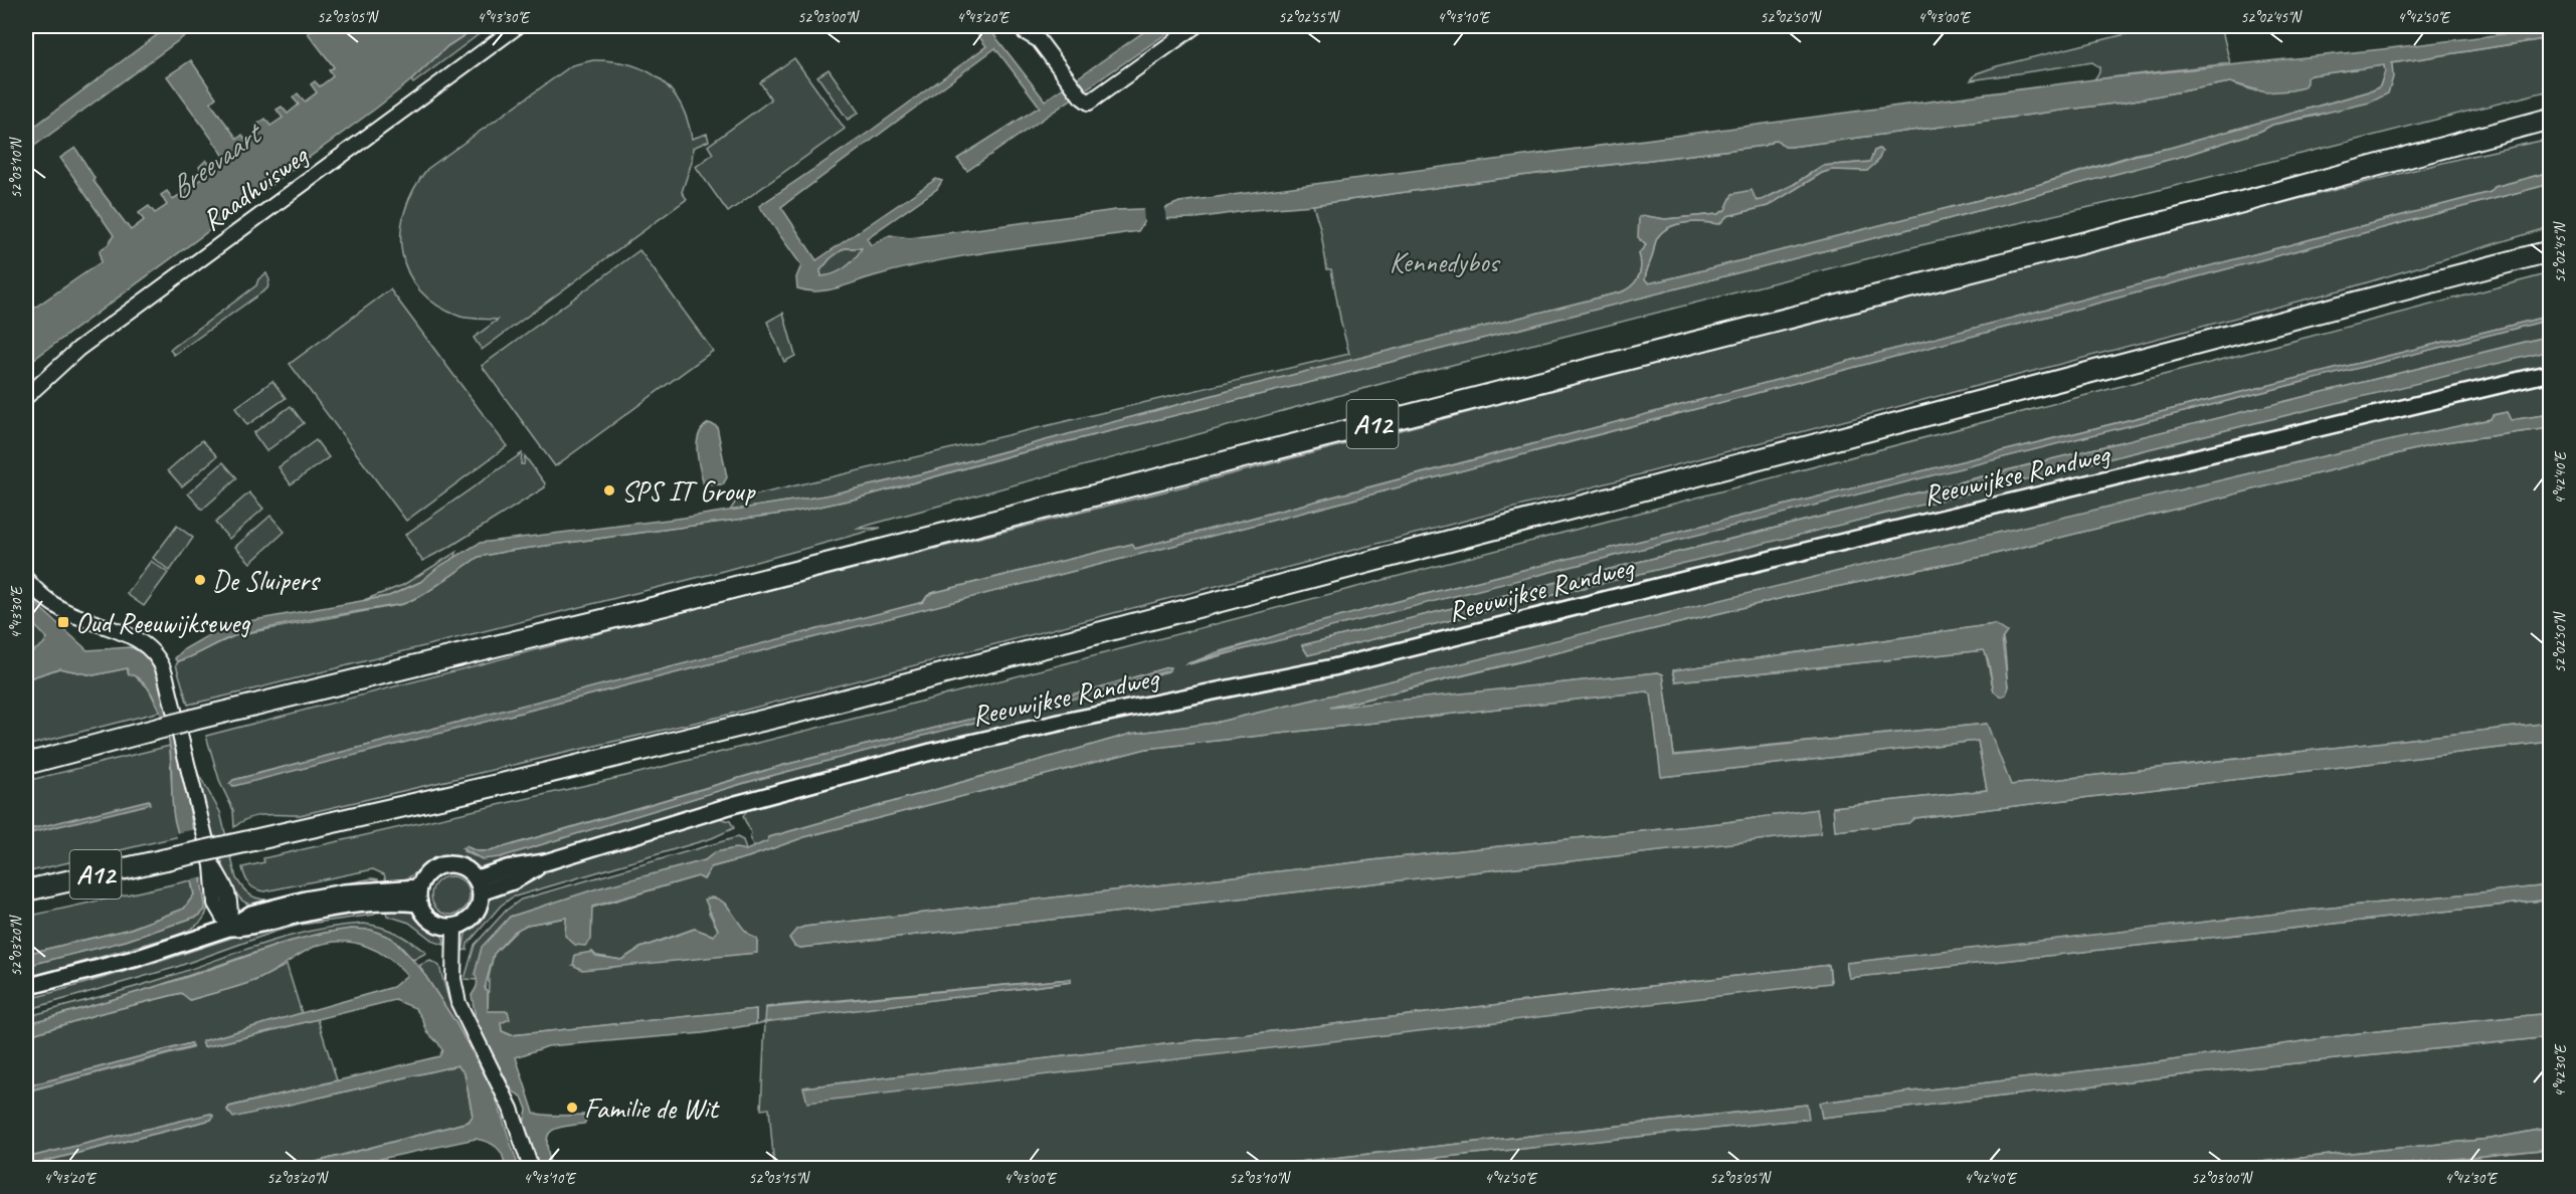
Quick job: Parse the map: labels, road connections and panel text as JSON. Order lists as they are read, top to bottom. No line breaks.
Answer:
{"streets":{"highway":["A12"],"main road":["Reeuwijkse Randweg"],"street":["Raadhuisweg"]},"water":["Breevaart"],"parks":["Kennedybos"],"places":{"other":["SPS IT Group","De Sluipers","Familie de Wit"],"transit":["Oud Reeuwijkseweg"]},"coordinates":["52°03'05\"N","4°43'30\"E","52°03'00\"N","4°43'20\"E","52°02'55\"N","4°43'10\"E","52°02'50\"N","4°43'00\"E","52°02'45\"N","4°42'50\"E","52°03'10\"N","4°42'40\"E","52°03'20\"N","4°42'30\"E","52°03'15\"N"]}
